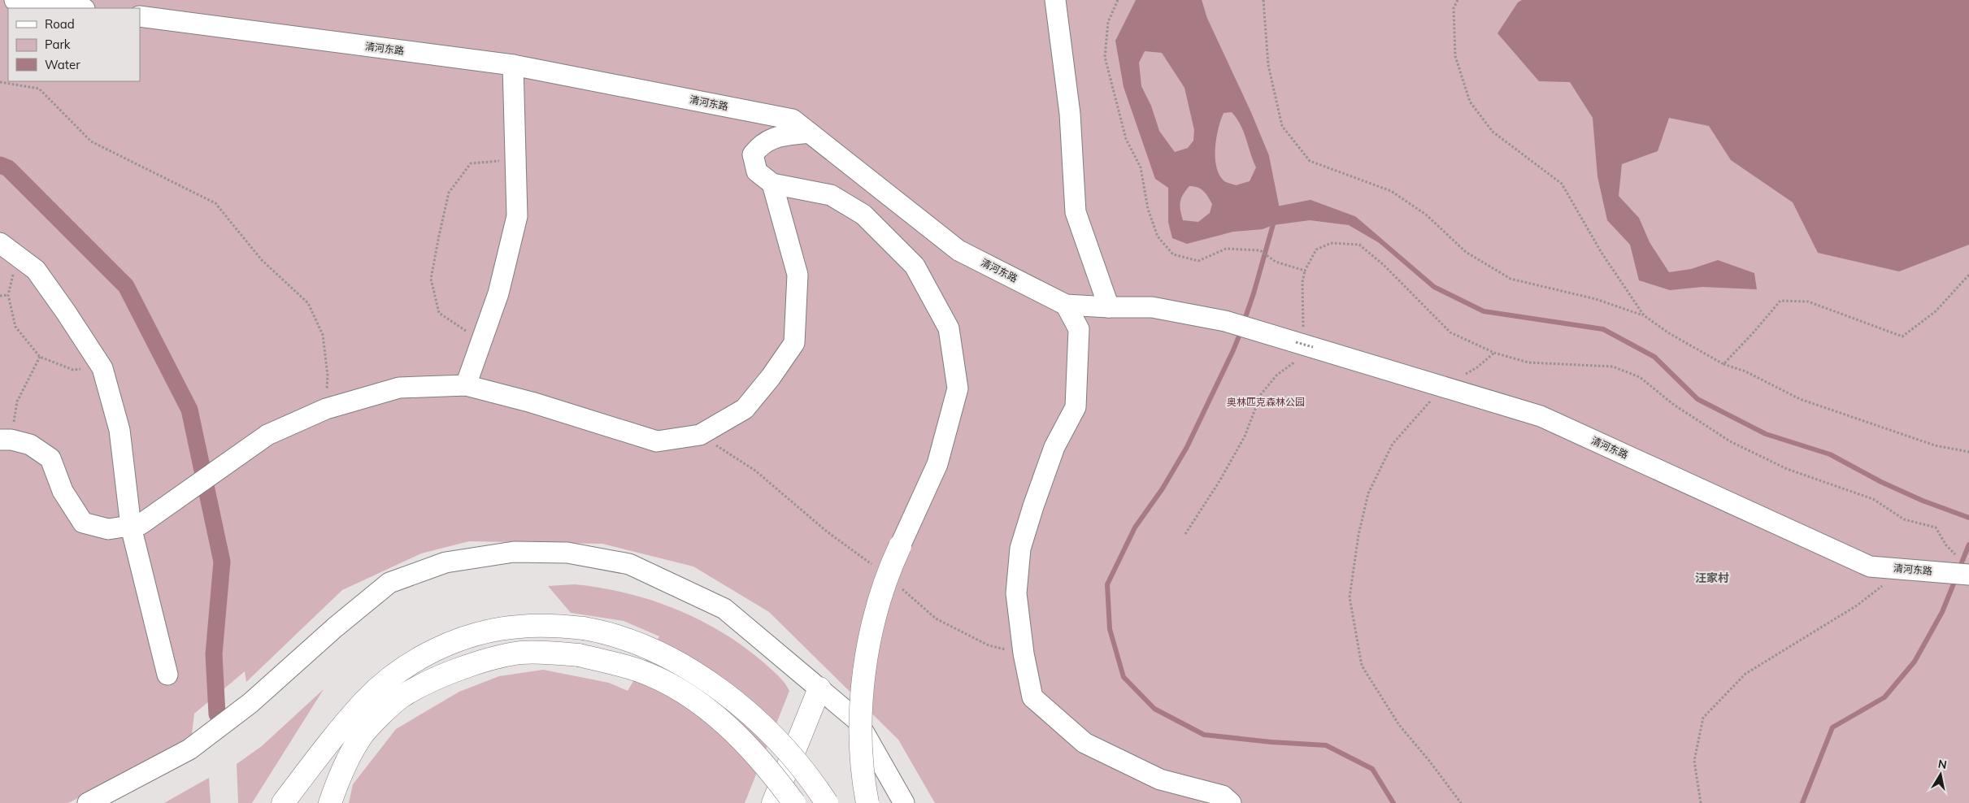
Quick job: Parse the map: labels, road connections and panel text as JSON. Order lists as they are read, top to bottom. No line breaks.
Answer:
{"streets":{"street":["清河东路"]},"districts":["汪家村"],"parks":["奥林匹克森林公园"],"legend":["Road","Park","Water"],"north":"top"}
